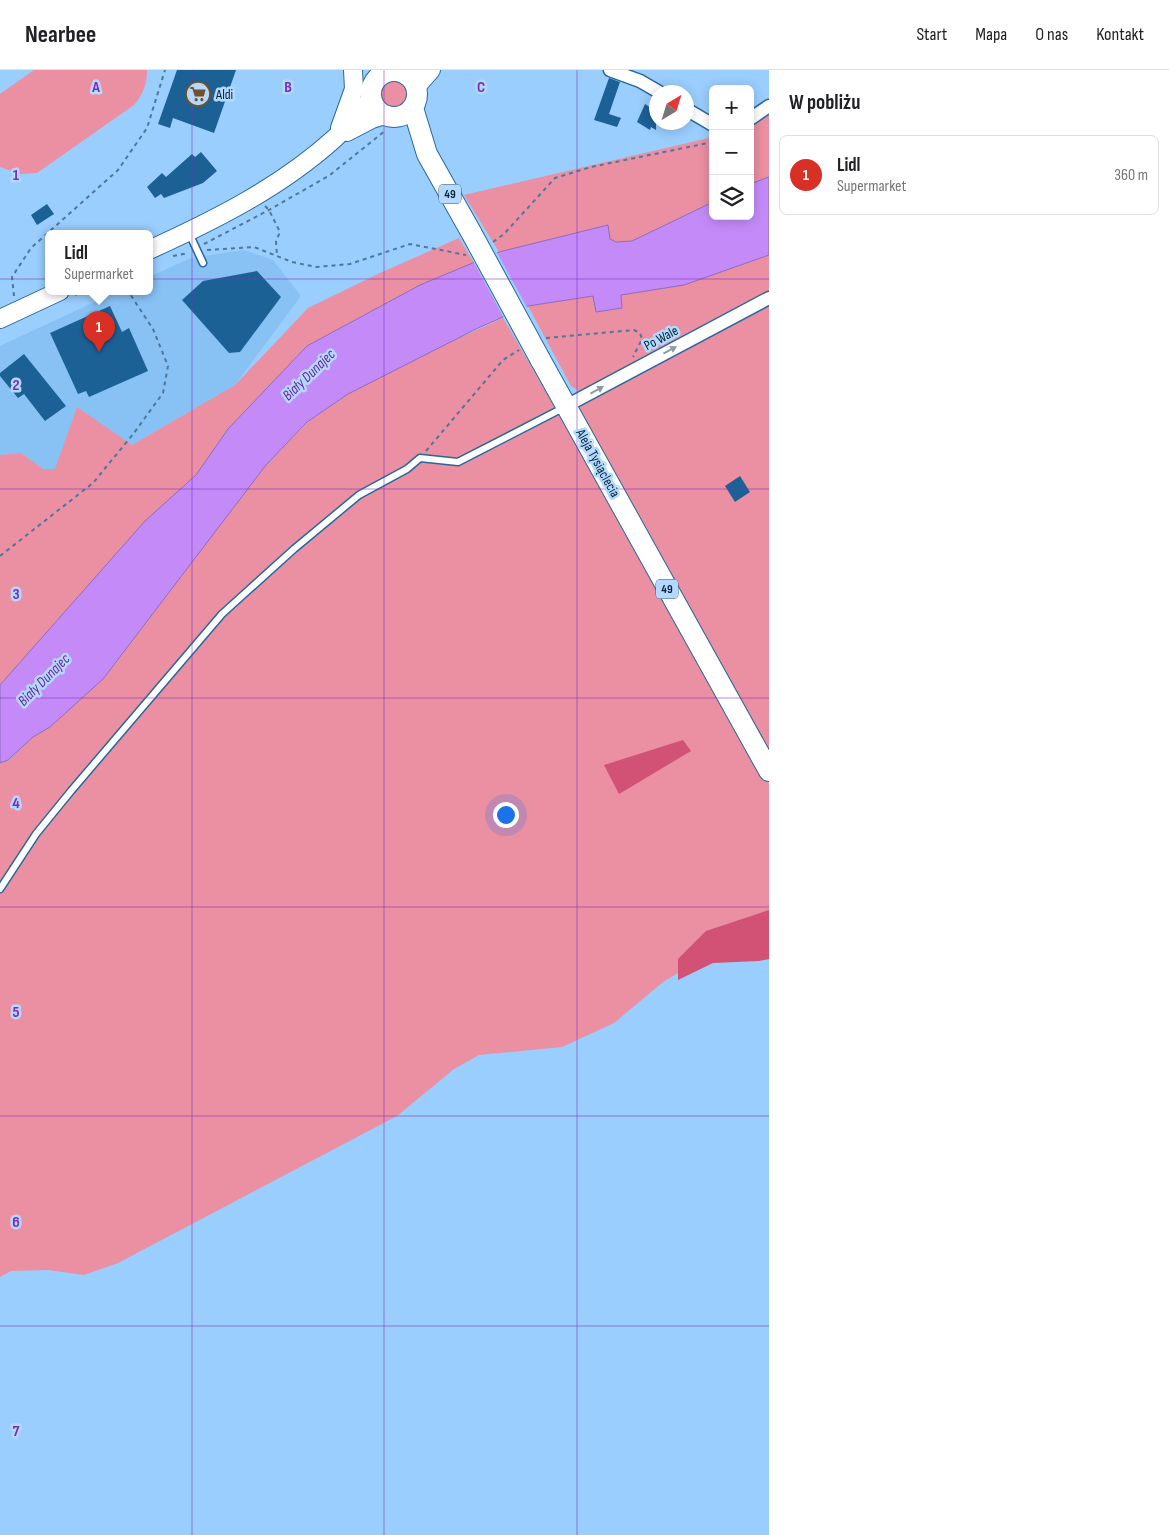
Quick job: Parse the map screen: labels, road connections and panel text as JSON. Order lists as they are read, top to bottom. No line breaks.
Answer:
{"streets":{"main road":["49","Aleja Tysiąclecia"],"street":["Po Wale"]},"crossings":[["49","Aleja Tysiąclecia"],["Po Wale","Aleja Tysiąclecia"]],"one_way":["Po Wale"],"water":["Biały Dunajec"],"places":{"supermarket":["Aldi"]},"north":"top right","page":{"header":"Nearbee","nav":["Start","Mapa","O nas","Kontakt"],"heading":"W pobliżu","map_buttons":["+","−"],"list":[{"mark":"1","name":"Lidl","note":"Supermarket","value":"360 m"}],"popup":["Lidl","Supermarket"],"pins":"1"},"grid":{"columns":["A","B","C"],"rows":["1","2","3","4","5","6","7"]}}
